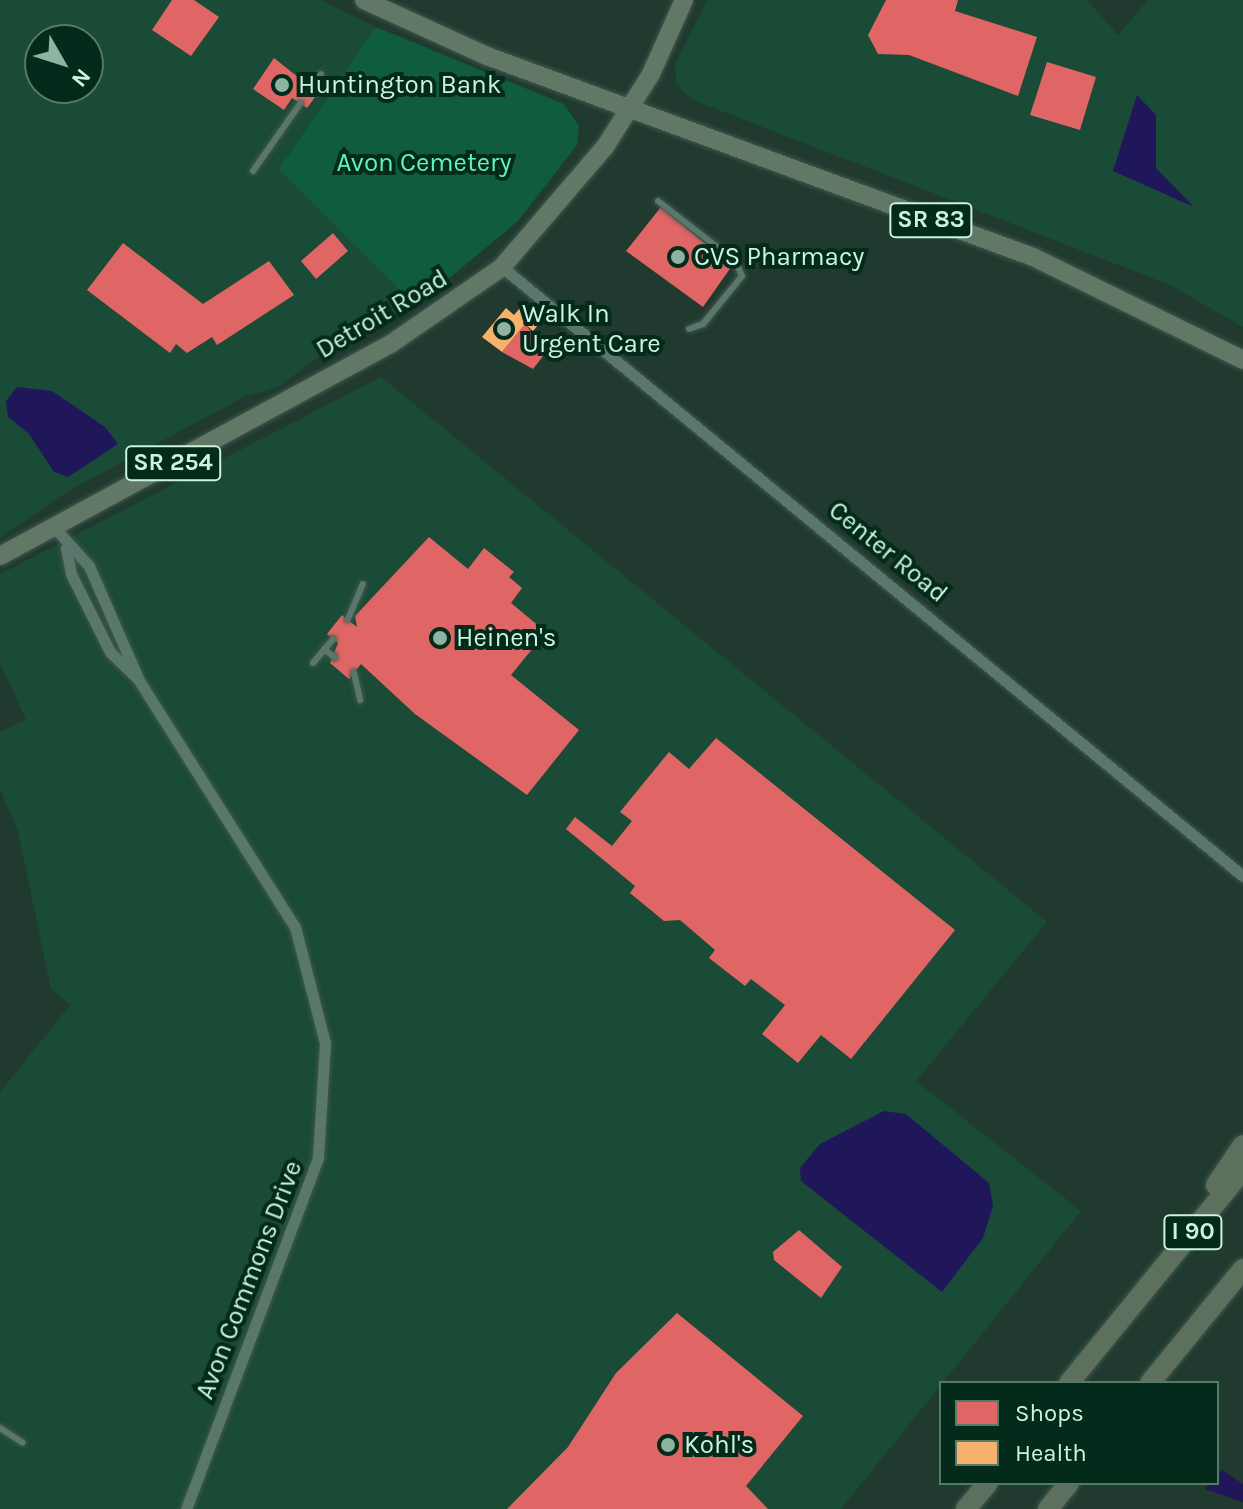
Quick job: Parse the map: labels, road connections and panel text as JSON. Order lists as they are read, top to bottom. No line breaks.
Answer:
{"streets":{"highway":["I 90"],"main road":["SR 83","Detroit Road","SR 254"],"street":["Center Road","Avon Commons Drive"]},"crossings":[["SR 83","Detroit Road"],["Detroit Road","Center Road"],["Detroit Road","Avon Commons Drive"]],"parks":["Avon Cemetery"],"places":["Huntington Bank","CVS Pharmacy","Walk In Urgent Care","Heinen's","Kohl's"],"legend":["Shops","Health"],"north":"bottom right"}
